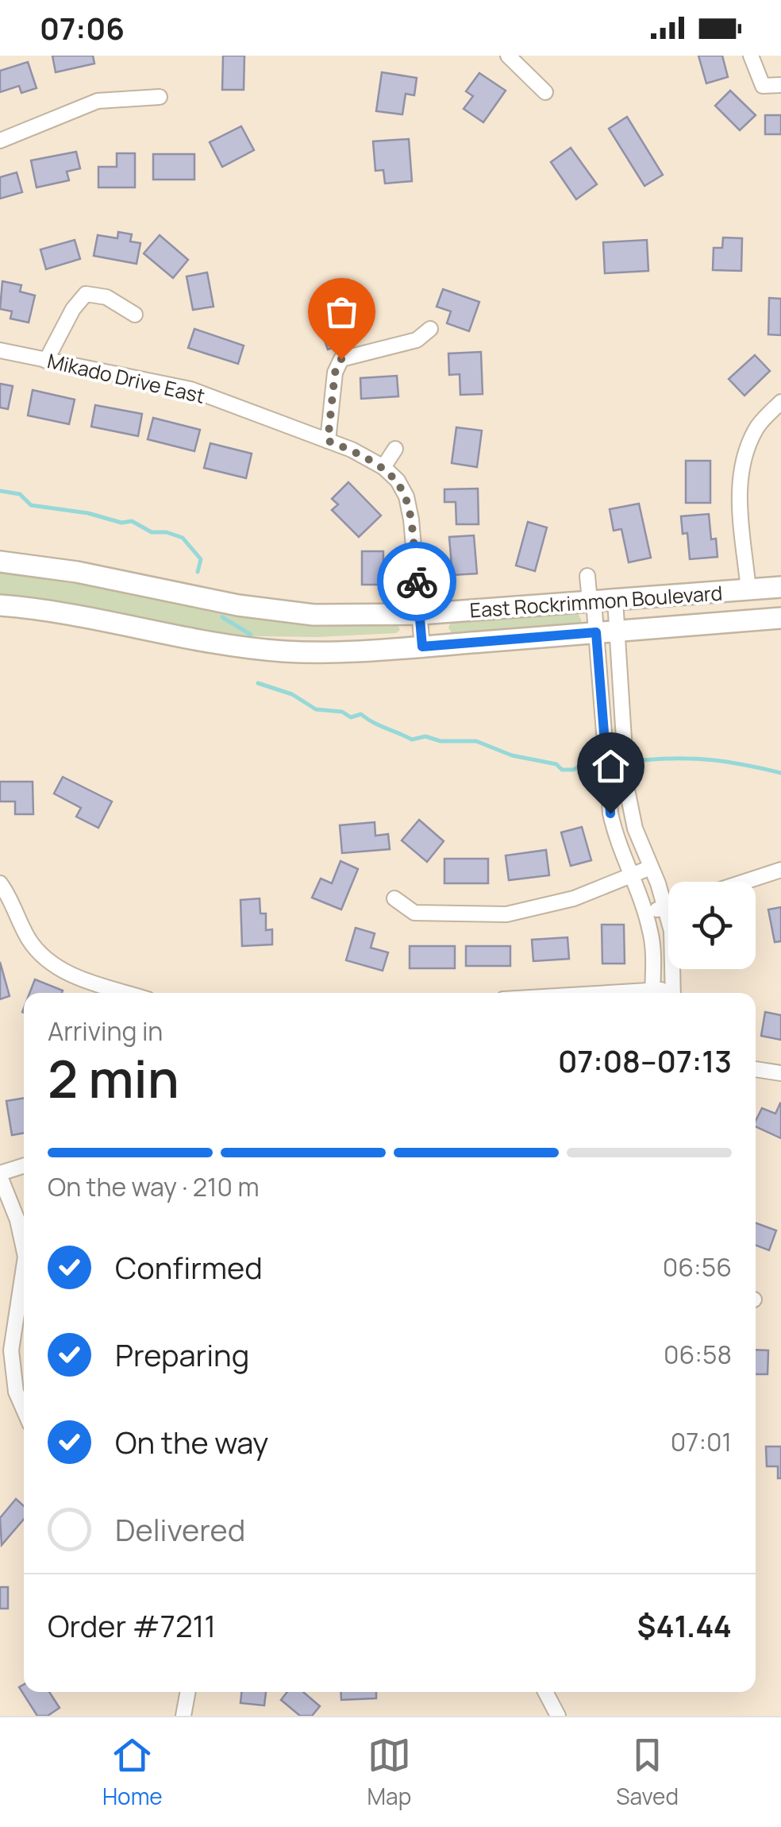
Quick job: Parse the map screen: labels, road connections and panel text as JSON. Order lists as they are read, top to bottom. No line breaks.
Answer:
{"streets":{"main road":["East Rockrimmon Boulevard"],"street":["Mikado Drive East"]},"crossings":[["Mikado Drive East","East Rockrimmon Boulevard"]],"page":{"status":"07:06","heading":["2 min","Arriving in","07:08–07:13"],"panel":["Order #7211","$41.44"],"bar":"On the way · 210 m","list":[["Confirmed","06:56"],["Preparing","06:58"],["On the way","07:01"],"Delivered"],"tabs":["Home","Map","Saved"]}}
